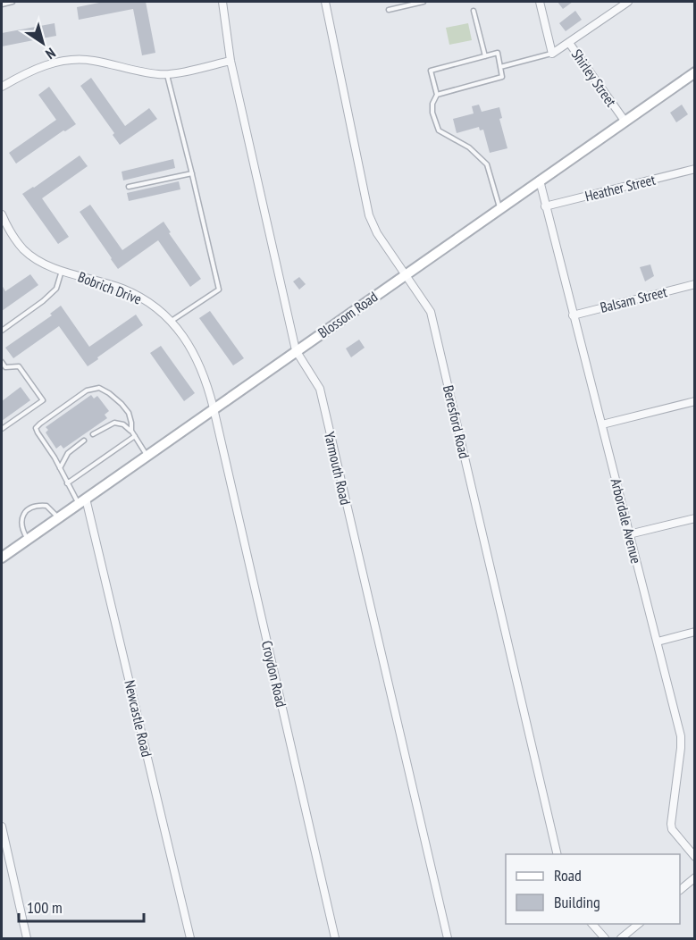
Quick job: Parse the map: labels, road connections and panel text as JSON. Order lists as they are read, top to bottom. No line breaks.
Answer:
{"streets":{"street":["Shirley Street","Heather Street","Bobrich Drive","Balsam Street","Blossom Road","Beresford Road","Yarmouth Road","Arbordale Avenue","Croydon Road","Newcastle Road"]},"crossings":[["Shirley Street","Blossom Road"],["Heather Street","Arbordale Avenue"],["Bobrich Drive","Blossom Road"],["Bobrich Drive","Croydon Road"],["Balsam Street","Arbordale Avenue"],["Blossom Road","Beresford Road"],["Blossom Road","Yarmouth Road"],["Blossom Road","Arbordale Avenue"],["Blossom Road","Croydon Road"],["Blossom Road","Newcastle Road"]],"legend":["Road","Building"],"scale_bar":"100 m","north":"bottom right"}
